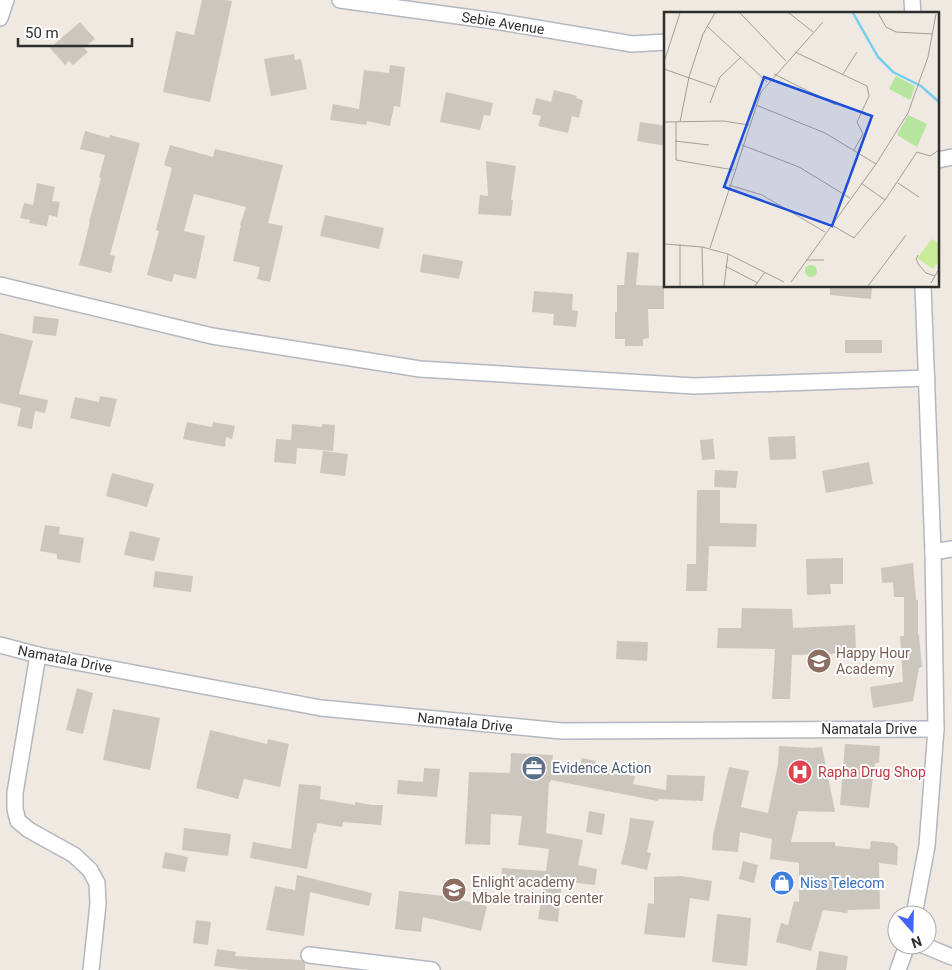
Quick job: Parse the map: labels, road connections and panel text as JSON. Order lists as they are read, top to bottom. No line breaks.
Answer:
{"streets":{"street":["Sebie Avenue","Namatala Drive"]},"places":{"school or university":["Happy Hour Academy","Enlight academy Mbale training center"],"office":["Evidence Action"],"hospital":["Rapha Drug Shop"],"shop":["Niss Telecom"]},"scale_bar":"50 m","north":"bottom"}
